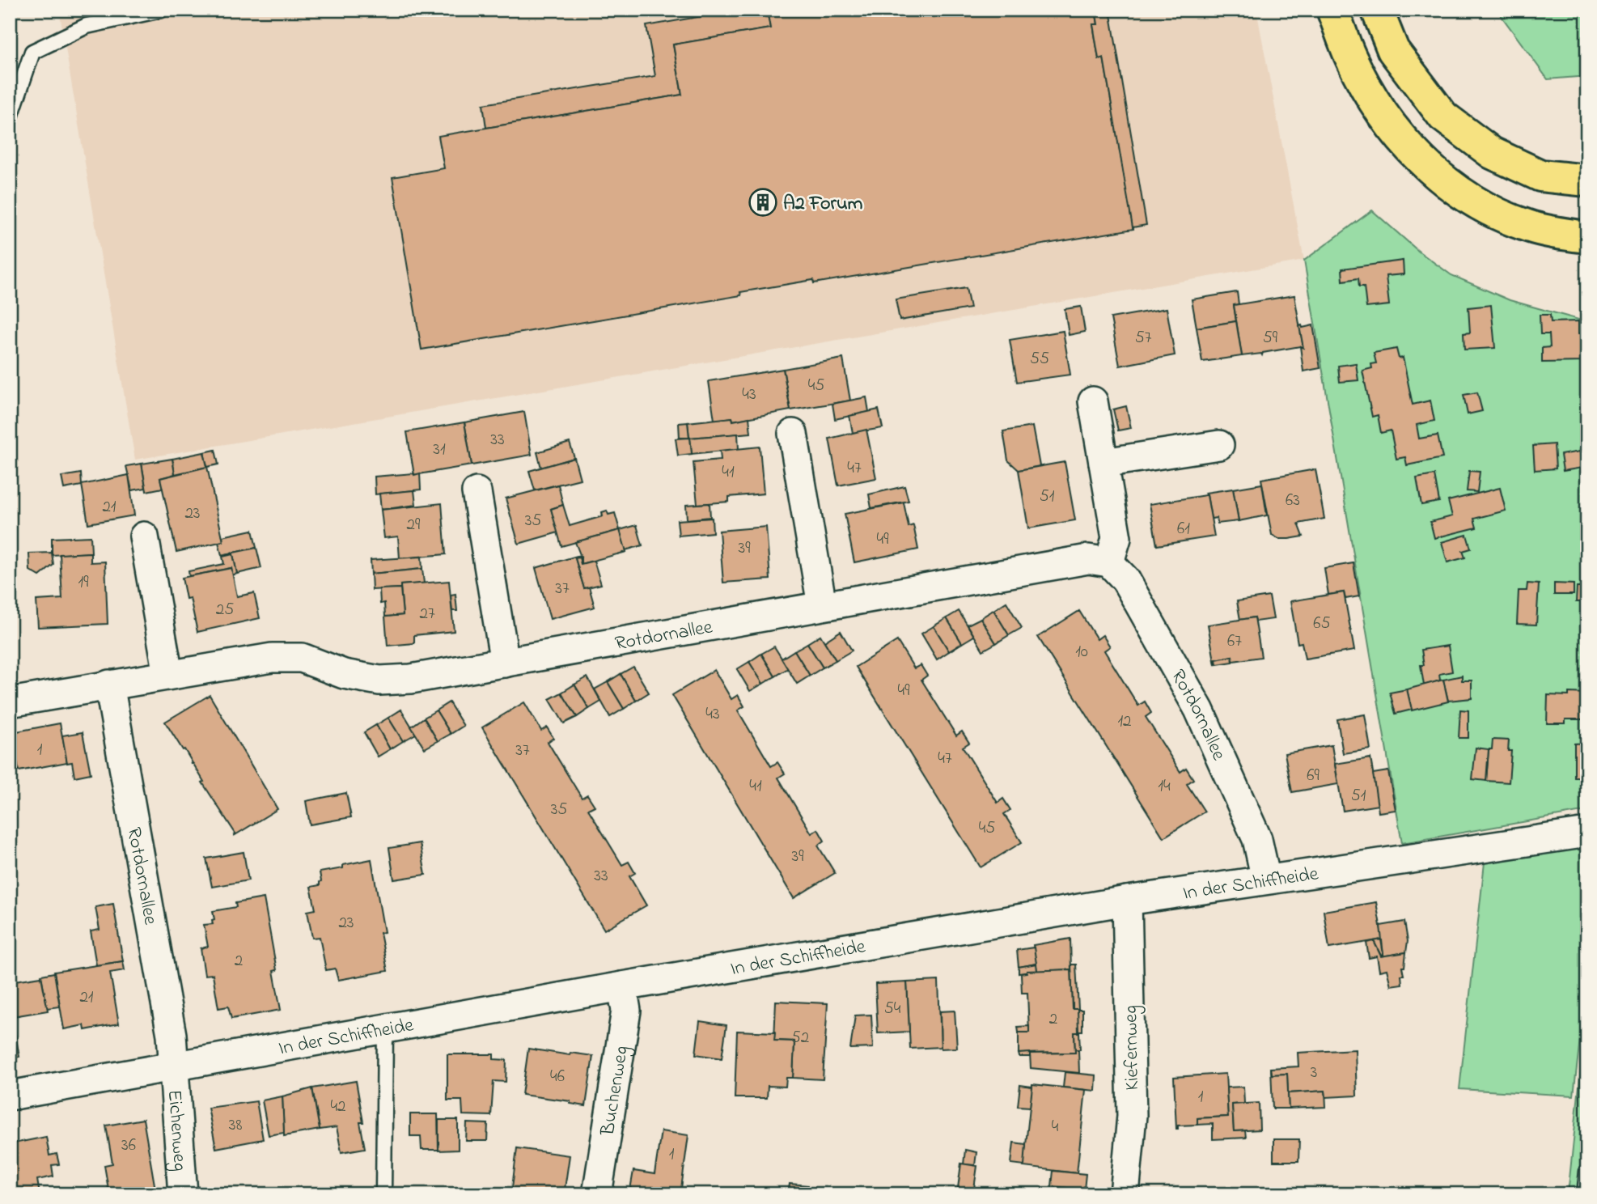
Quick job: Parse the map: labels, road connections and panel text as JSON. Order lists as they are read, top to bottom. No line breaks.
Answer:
{"streets":{"street":["Rotdornallee","In der Schiffheide","Kiefernweg","Buchenweg","Eichenweg"]},"crossings":[["Rotdornallee","In der Schiffheide"],["Rotdornallee","Eichenweg"],["In der Schiffheide","Kiefernweg"],["In der Schiffheide","Buchenweg"],["In der Schiffheide","Eichenweg"]],"places":{"building":["A2 Forum"]},"house_numbers":["57","59","55","45","43","33","31","47","41","51","63","21","23","35","29","61","49","39","19","37","25","27","65","67","10","49","43","12","1","37","47","69","41","14","51","35","45","39","33","23","2","21","54","2","52","3","46","1","42","38","4","36","1"]}
